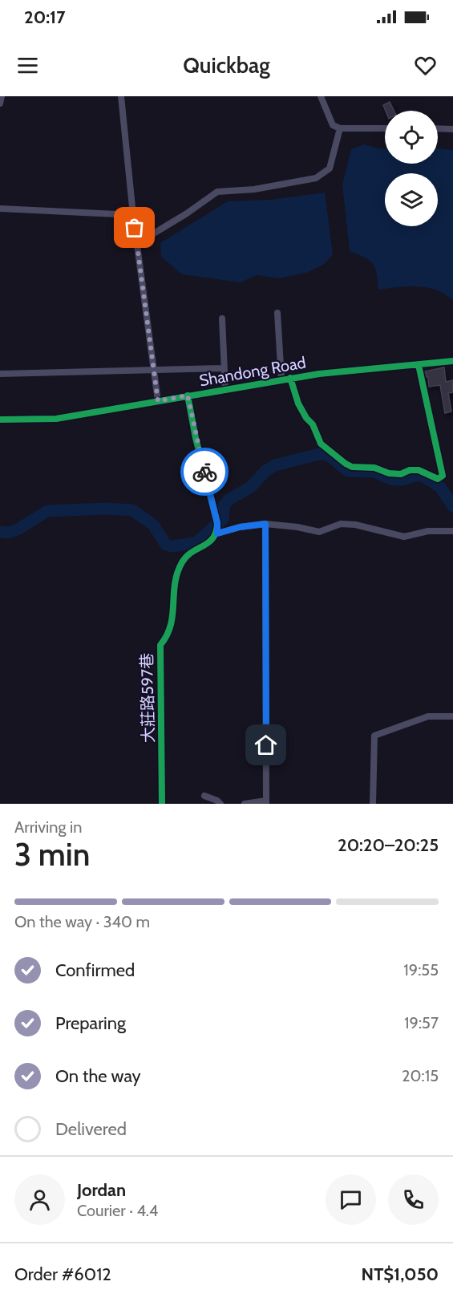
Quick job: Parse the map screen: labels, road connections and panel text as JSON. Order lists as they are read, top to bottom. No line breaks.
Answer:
{"streets":{"street":["Shandong Road","大莊路597巷"]},"page":{"status":"20:17","header":"Quickbag","heading":["3 min","Arriving in","20:20–20:25"],"panel":["Jordan","Courier · 4.4","Order #6012","NT$1,050"],"bar":"On the way · 340 m","list":[["Confirmed","19:55"],["Preparing","19:57"],["On the way","20:15"],"Delivered"]}}
